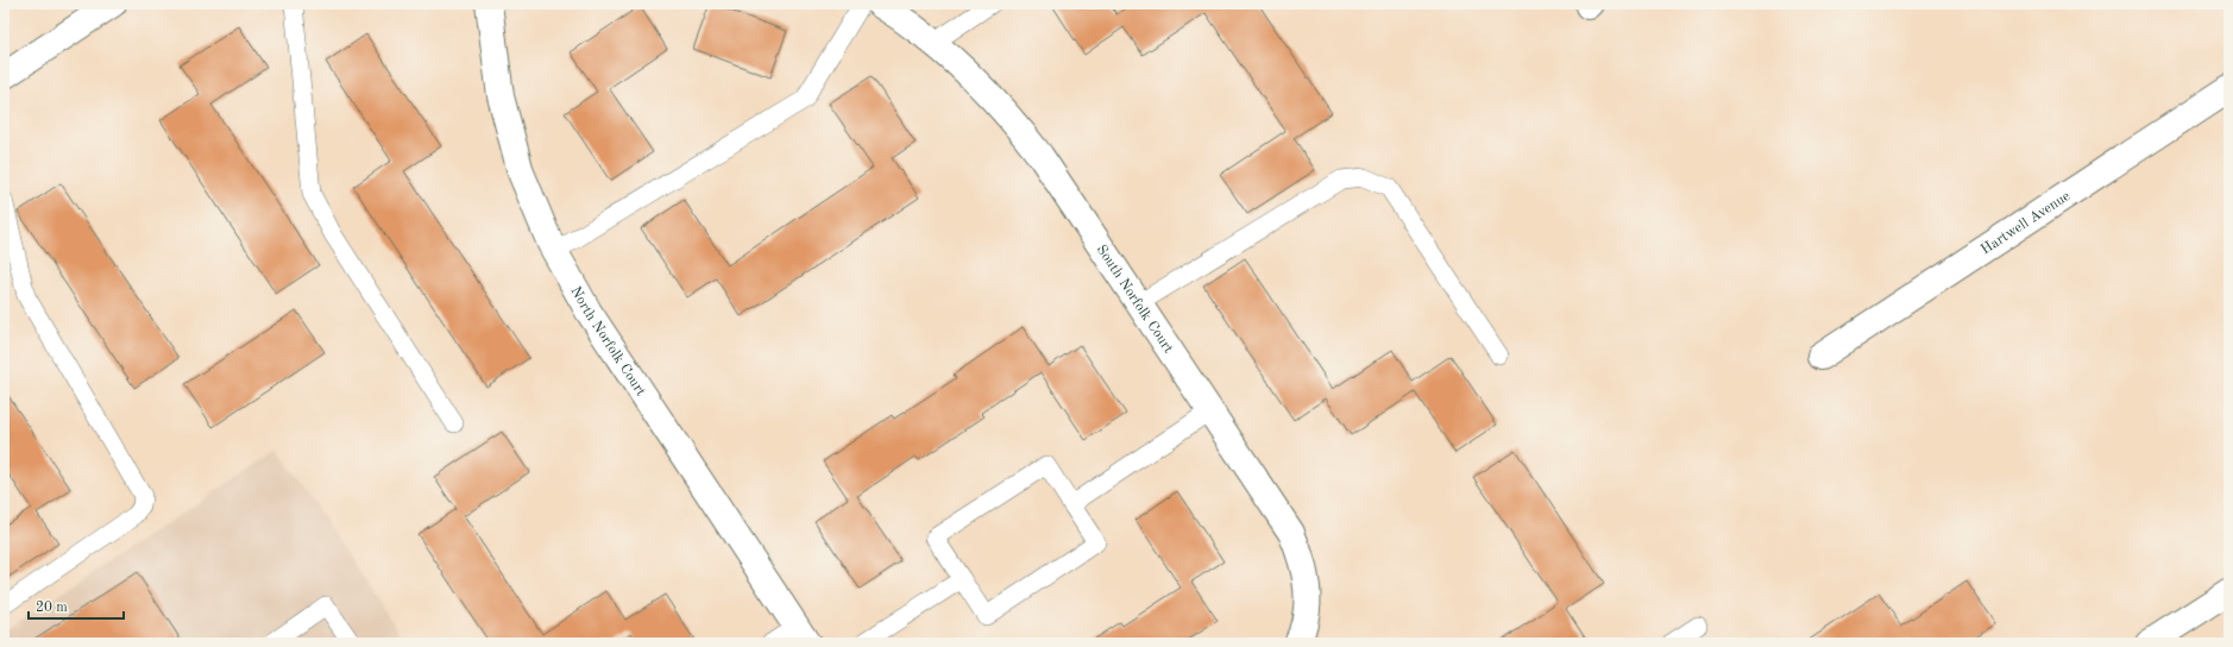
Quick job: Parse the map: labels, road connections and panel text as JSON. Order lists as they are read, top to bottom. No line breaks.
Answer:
{"streets":{"street":["Hartwell Avenue","South Norfolk Court","North Norfolk Court"]},"scale_bar":"20 m"}
